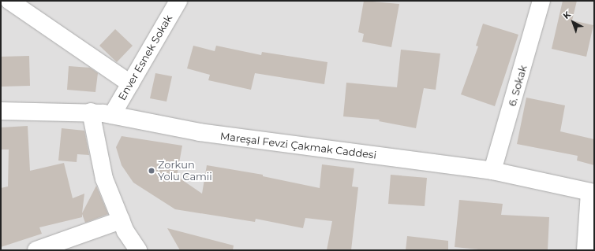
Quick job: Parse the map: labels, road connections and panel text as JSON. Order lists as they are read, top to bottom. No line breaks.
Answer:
{"streets":{"street":["Enver Esnek Sokak","6. Sokak","Mareşal Fevzi Çakmak Caddesi"]},"crossings":[["Enver Esnek Sokak","Mareşal Fevzi Çakmak Caddesi"],["6. Sokak","Mareşal Fevzi Çakmak Caddesi"]],"places":["Zorkun Yolu Camii"],"north":"top left"}
